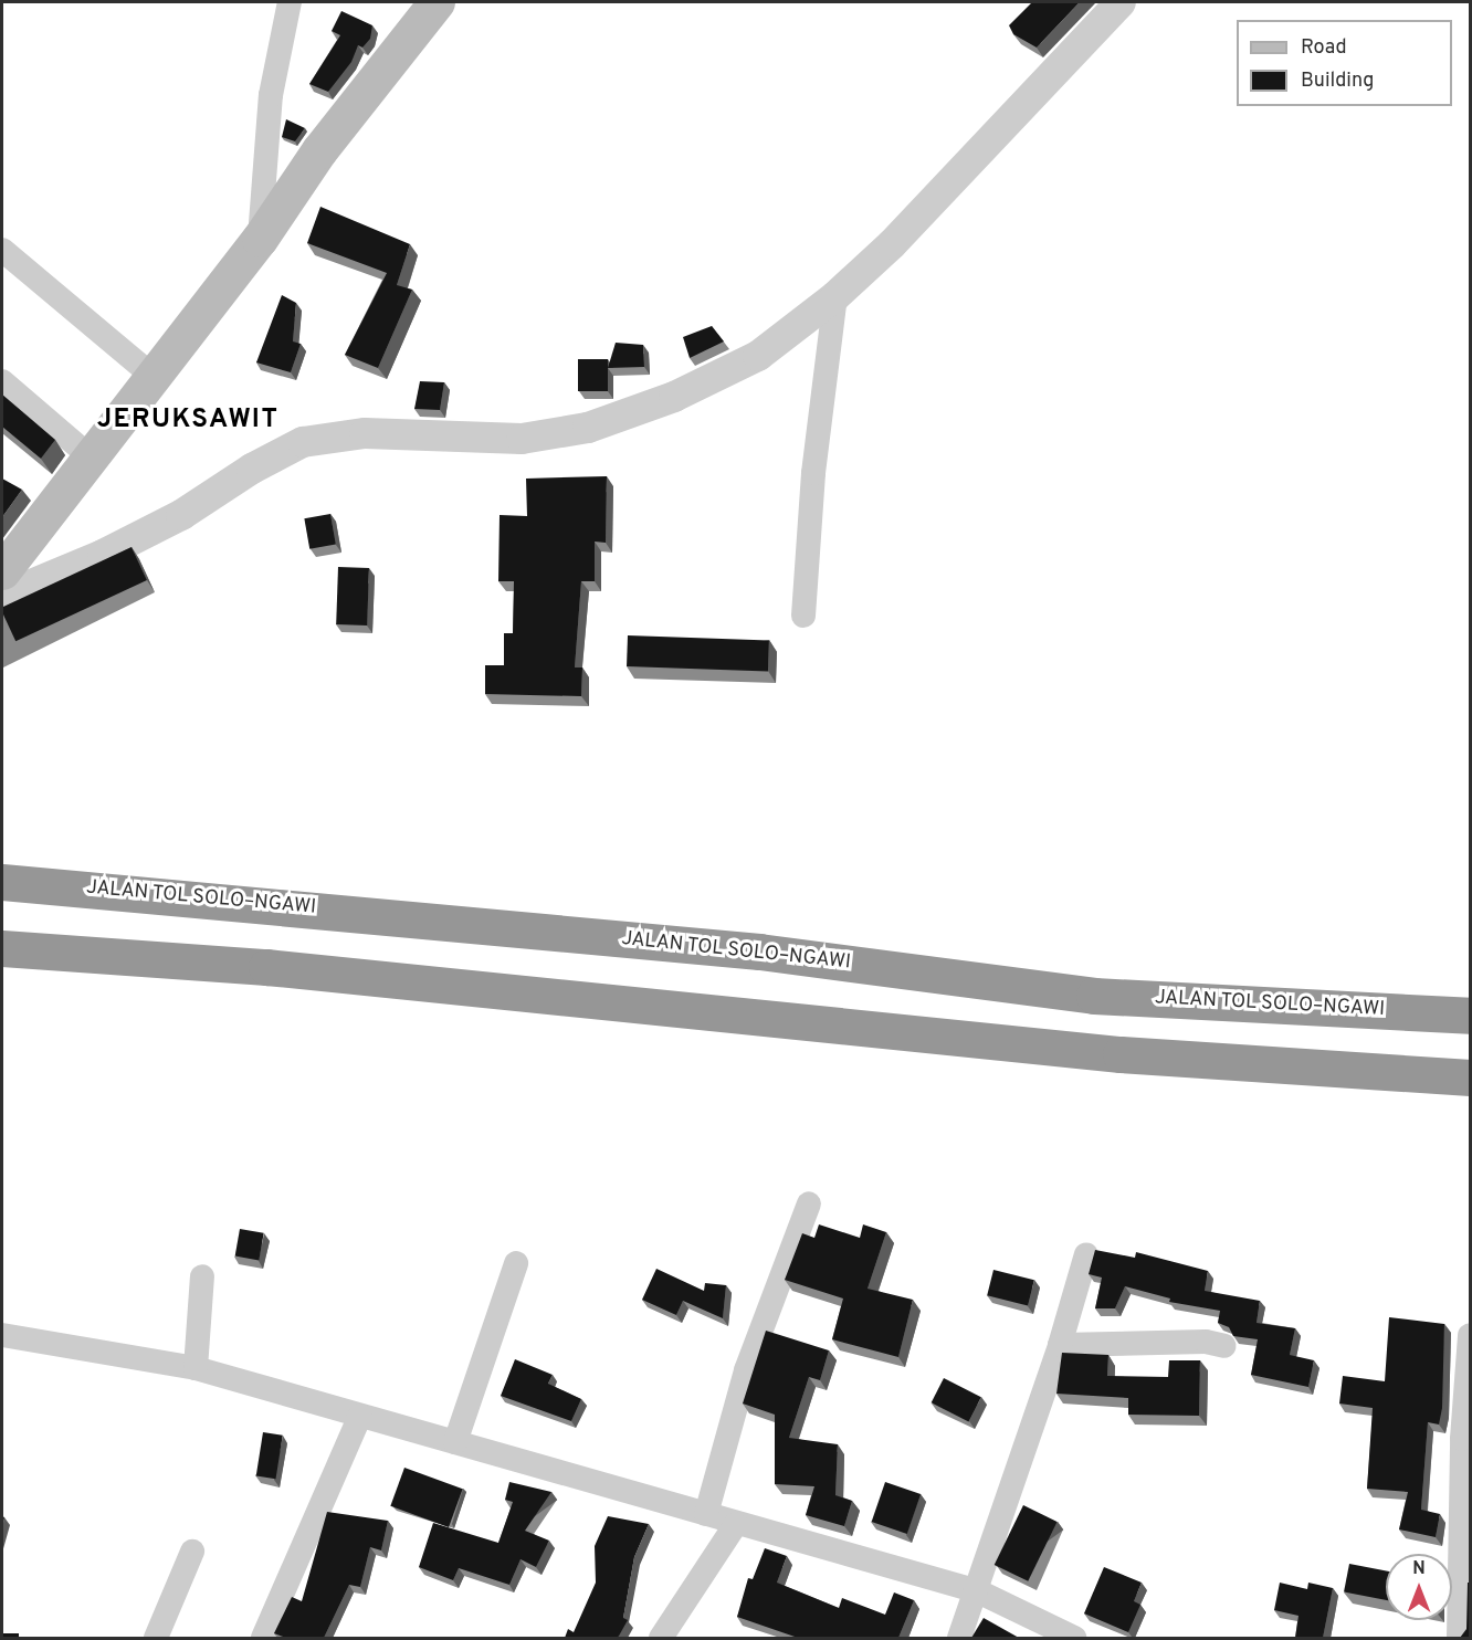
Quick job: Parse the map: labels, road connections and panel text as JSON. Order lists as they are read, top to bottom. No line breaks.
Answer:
{"streets":{"highway":["JALAN TOL SOLO–NGAWI"]},"districts":["JERUKSAWIT"],"legend":["Road","Building"],"north":"top"}
